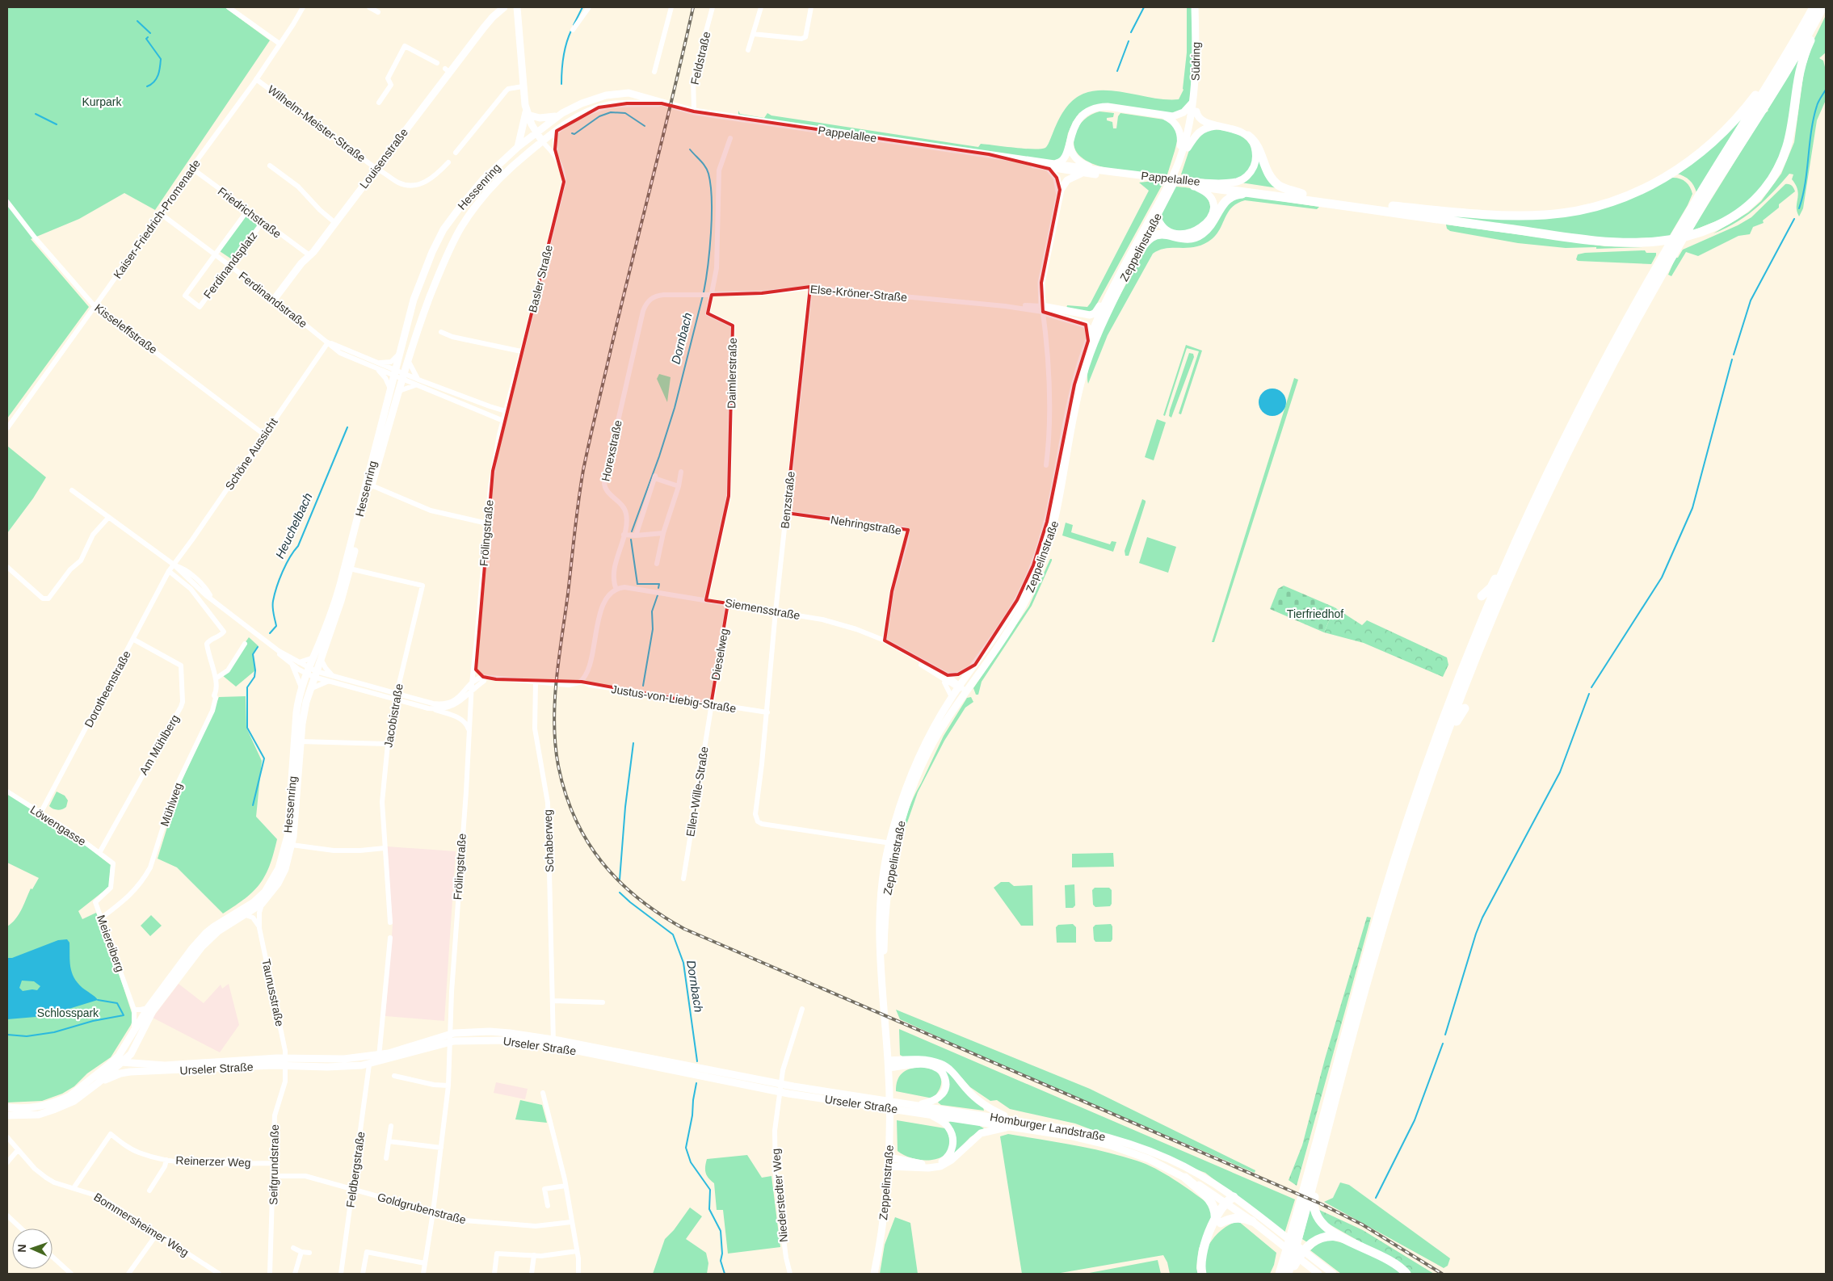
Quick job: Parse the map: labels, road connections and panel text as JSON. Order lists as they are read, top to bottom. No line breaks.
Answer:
{"streets":{"street":["Feldstraße","Südring","Wilhelm-Meister-Straße","Pappelallee","Louisenstraße","Hessenring","Friedrichstraße","Kaiser-Friedrich-Promenade","Zeppelinstraße","Ferdinandsplatz","Basler Straße","Else-Kröner-Straße","Ferdinandstraße","Kisseleffstraße","Daimlerstraße","Horexstraße","Schöne Aussicht","Benzstraße","Nehringstraße","Frölingstraße","Siemensstraße","Dieselweg","Dorotheenstraße","Justus-von-Liebig-Straße","Jacobistraße","Am Mühlberg","Ellen-Wille-Straße","Mühlweg","Löwengasse","Schaberweg","Meiereiberg","Taunusstraße","Urseler Straße","Homburger Landstraße","Reinerzer Weg","Seifgrundstraße","Feldbergstraße","Niederstedter Weg","Goldgrubenstraße","Bommersheimer Weg"]},"crossings":[["Feldstraße","Pappelallee"],["Südring","Zeppelinstraße"],["Wilhelm-Meister-Straße","Louisenstraße"],["Wilhelm-Meister-Straße","Kaiser-Friedrich-Promenade"],["Pappelallee","Hessenring"],["Louisenstraße","Friedrichstraße"],["Louisenstraße","Ferdinandstraße"],["Hessenring","Basler Straße"],["Hessenring","Ferdinandstraße"],["Hessenring","Jacobistraße"],["Hessenring","Meiereiberg"],["Hessenring","Taunusstraße"],["Hessenring","Urseler Straße"],["Friedrichstraße","Kaiser-Friedrich-Promenade"],["Friedrichstraße","Ferdinandsplatz"],["Kaiser-Friedrich-Promenade","Ferdinandstraße"],["Kaiser-Friedrich-Promenade","Kisseleffstraße"],["Zeppelinstraße","Benzstraße"],["Zeppelinstraße","Siemensstraße"],["Ferdinandsplatz","Ferdinandstraße"],["Basler Straße","Frölingstraße"],["Else-Kröner-Straße","Daimlerstraße"],["Else-Kröner-Straße","Horexstraße"],["Else-Kröner-Straße","Benzstraße"],["Ferdinandstraße","Schöne Aussicht"],["Kisseleffstraße","Schöne Aussicht"],["Daimlerstraße","Horexstraße"],["Daimlerstraße","Siemensstraße"],["Horexstraße","Siemensstraße"],["Schöne Aussicht","Dorotheenstraße"],["Benzstraße","Nehringstraße"],["Benzstraße","Siemensstraße"],["Benzstraße","Justus-von-Liebig-Straße"],["Nehringstraße","Siemensstraße"],["Frölingstraße","Urseler Straße"],["Frölingstraße","Goldgrubenstraße"],["Siemensstraße","Dieselweg"],["Dieselweg","Justus-von-Liebig-Straße"],["Dieselweg","Ellen-Wille-Straße"],["Dorotheenstraße","Am Mühlberg"],["Dorotheenstraße","Mühlweg"],["Dorotheenstraße","Löwengasse"],["Justus-von-Liebig-Straße","Ellen-Wille-Straße"],["Am Mühlberg","Löwengasse"],["Mühlweg","Meiereiberg"],["Löwengasse","Meiereiberg"],["Schaberweg","Urseler Straße"],["Taunusstraße","Urseler Straße"],["Taunusstraße","Seifgrundstraße"],["Urseler Straße","Homburger Landstraße"],["Urseler Straße","Seifgrundstraße"],["Urseler Straße","Feldbergstraße"],["Urseler Straße","Niederstedter Weg"],["Reinerzer Weg","Seifgrundstraße"],["Reinerzer Weg","Bommersheimer Weg"],["Seifgrundstraße","Goldgrubenstraße"],["Feldbergstraße","Goldgrubenstraße"]],"water":["Dornbach","Heuchelbach"],"parks":["Kurpark","Tierfriedhof","Schlosspark"],"north":"left"}
